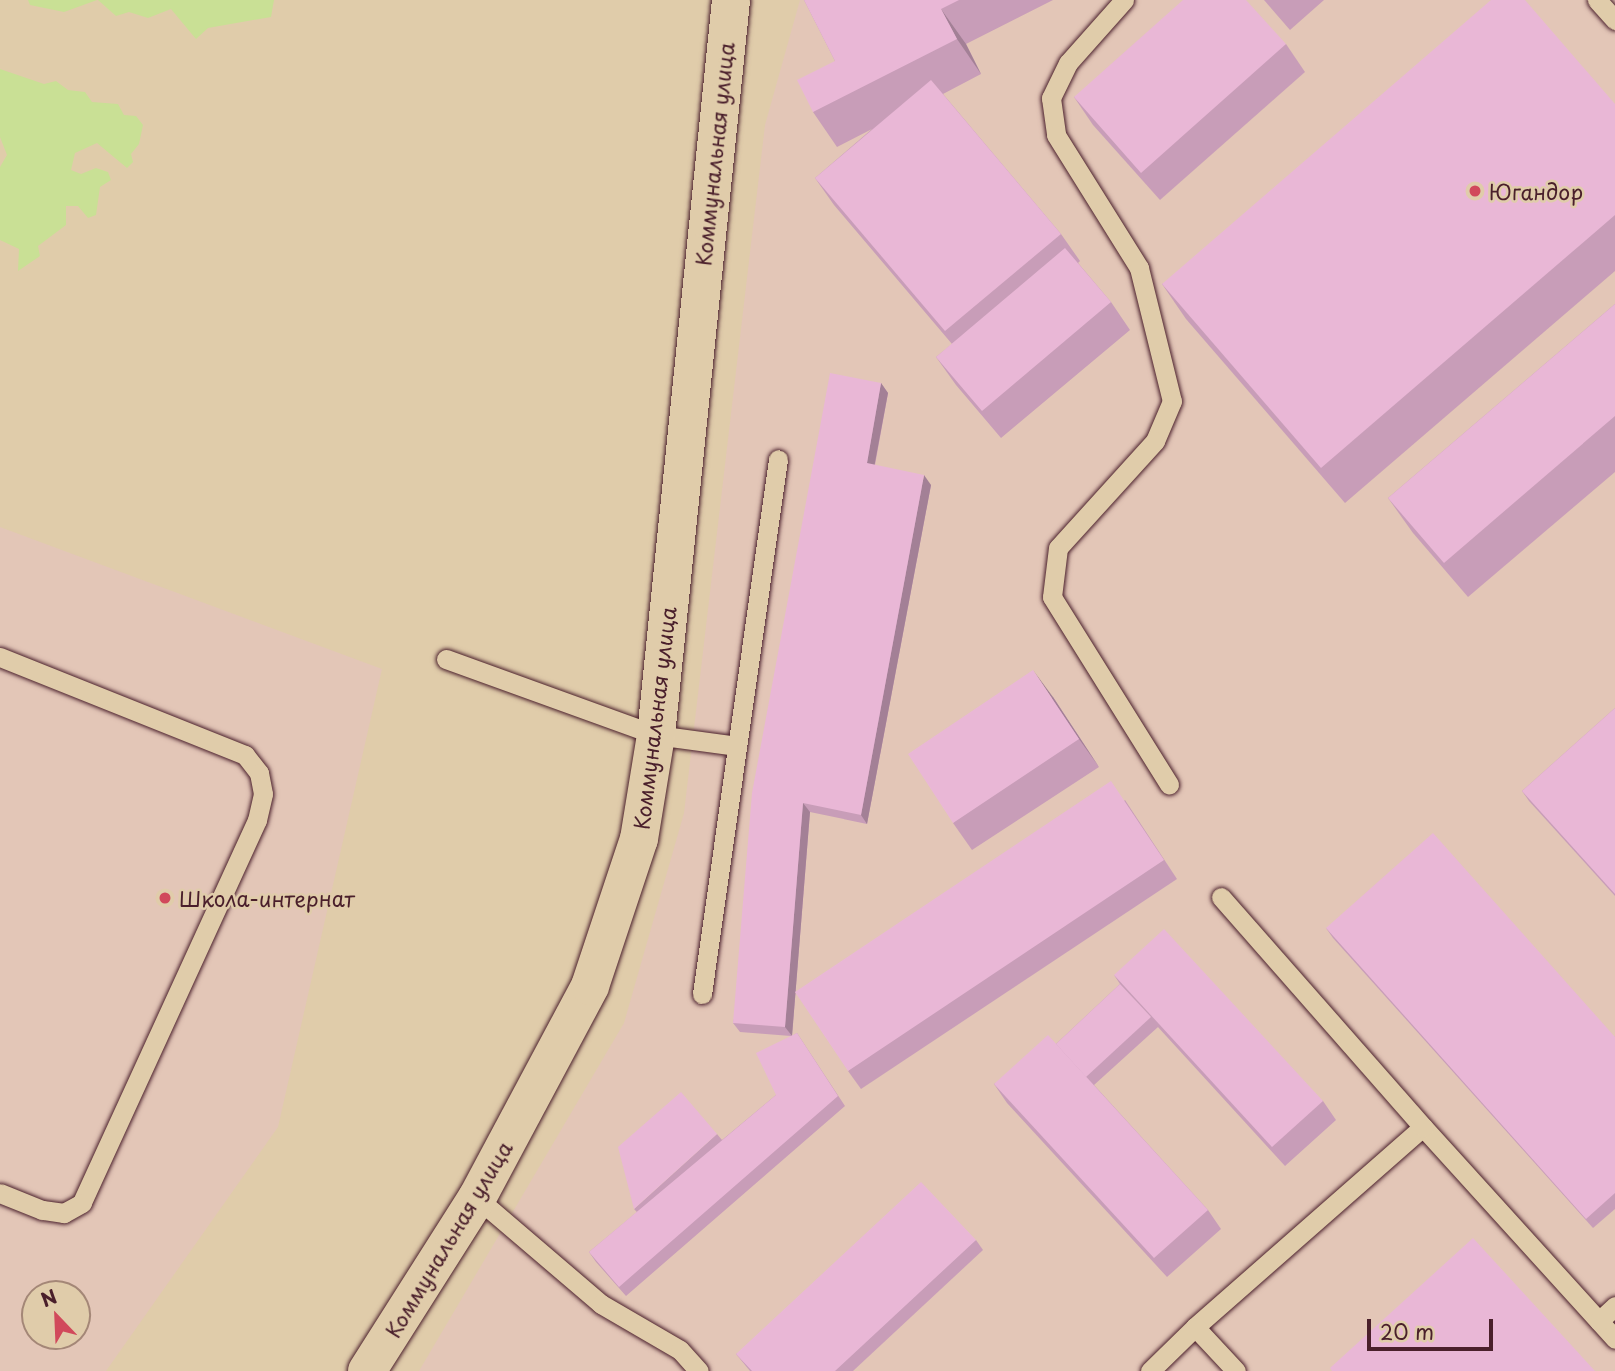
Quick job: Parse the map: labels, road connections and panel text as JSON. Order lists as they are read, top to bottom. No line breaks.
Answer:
{"streets":{"street":["Коммунальная улица"]},"places":["Югандор","Школа-интернат"],"scale_bar":"20 m","north":"top left"}
